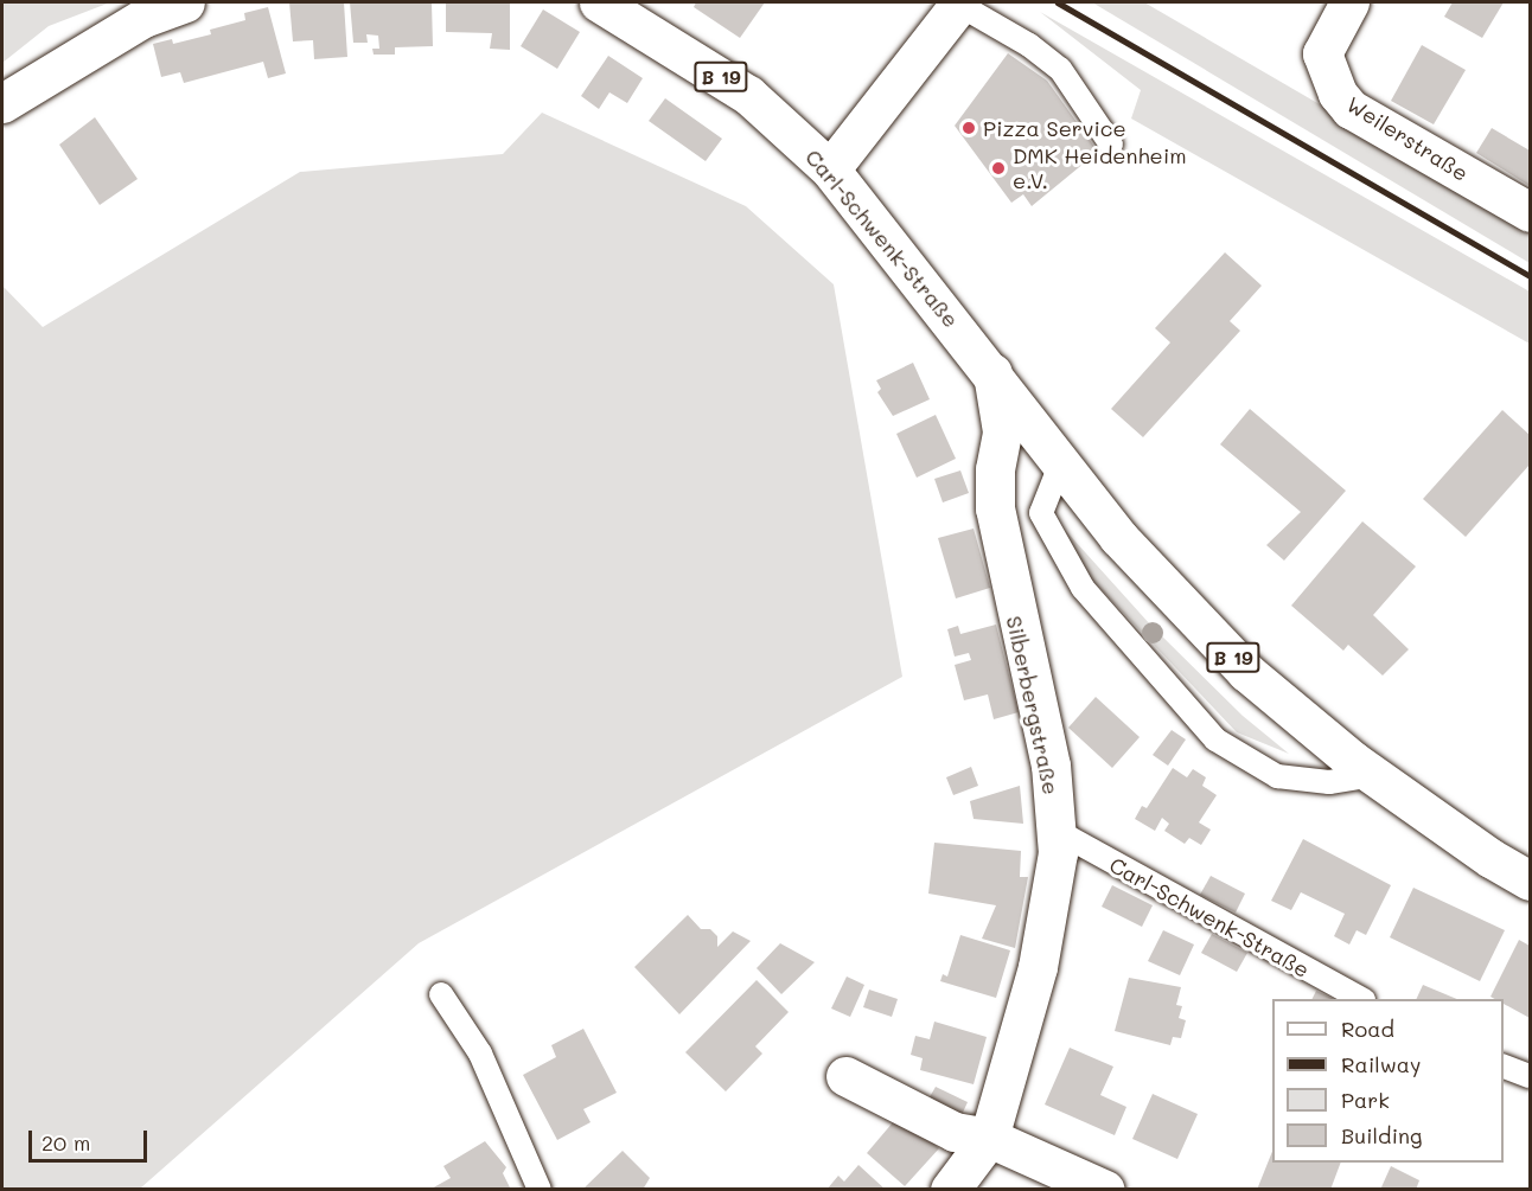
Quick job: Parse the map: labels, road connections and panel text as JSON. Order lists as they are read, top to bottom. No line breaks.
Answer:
{"streets":{"street":["B 19","Weilerstraße","Carl-Schwenk-Straße","Silberbergstraße"]},"crossings":[["Carl-Schwenk-Straße","Silberbergstraße"]],"places":["Pizza Service","DMK Heidenheim e.V."],"legend":["Road","Railway","Park","Building"],"scale_bar":"20 m"}
